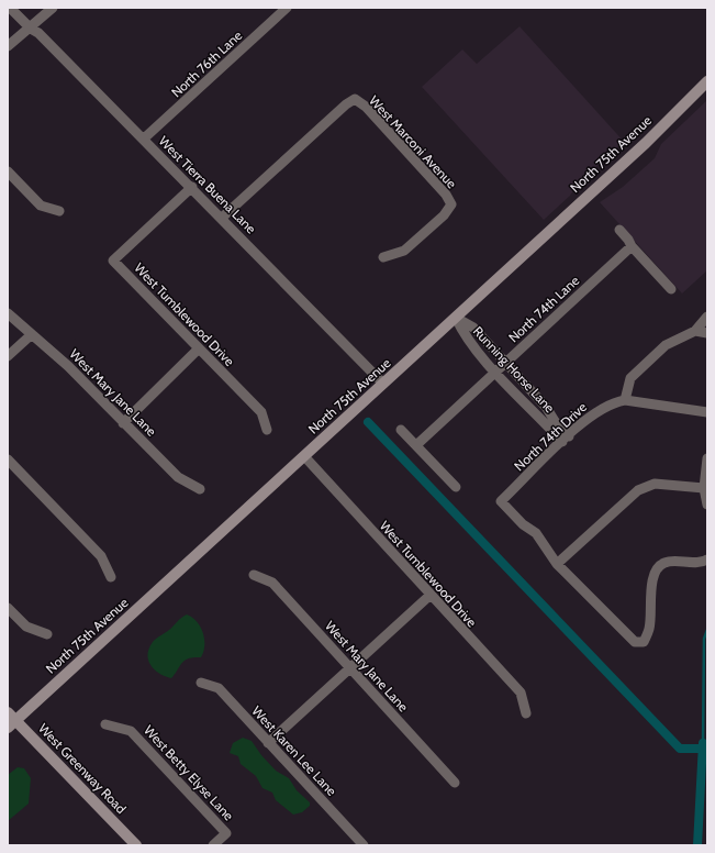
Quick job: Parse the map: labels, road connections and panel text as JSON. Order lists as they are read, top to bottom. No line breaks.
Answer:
{"streets":{"main road":["North 75th Avenue","West Greenway Road"],"street":["North 76th Lane","West Marconi Avenue","West Tierra Buena Lane","North 74th Lane","West Tumblewood Drive","Running Horse Lane","West Mary Jane Lane","North 74th Drive","West Karen Lee Lane","West Betty Elyse Lane"]},"crossings":[["North 76th Lane","West Tierra Buena Lane"],["West Marconi Avenue","West Tierra Buena Lane"],["North 75th Avenue","West Tierra Buena Lane"],["North 75th Avenue","West Tumblewood Drive"],["North 75th Avenue","Running Horse Lane"],["North 75th Avenue","West Greenway Road"],["West Tierra Buena Lane","West Tumblewood Drive"],["North 74th Lane","Running Horse Lane"],["Running Horse Lane","North 74th Drive"]]}
